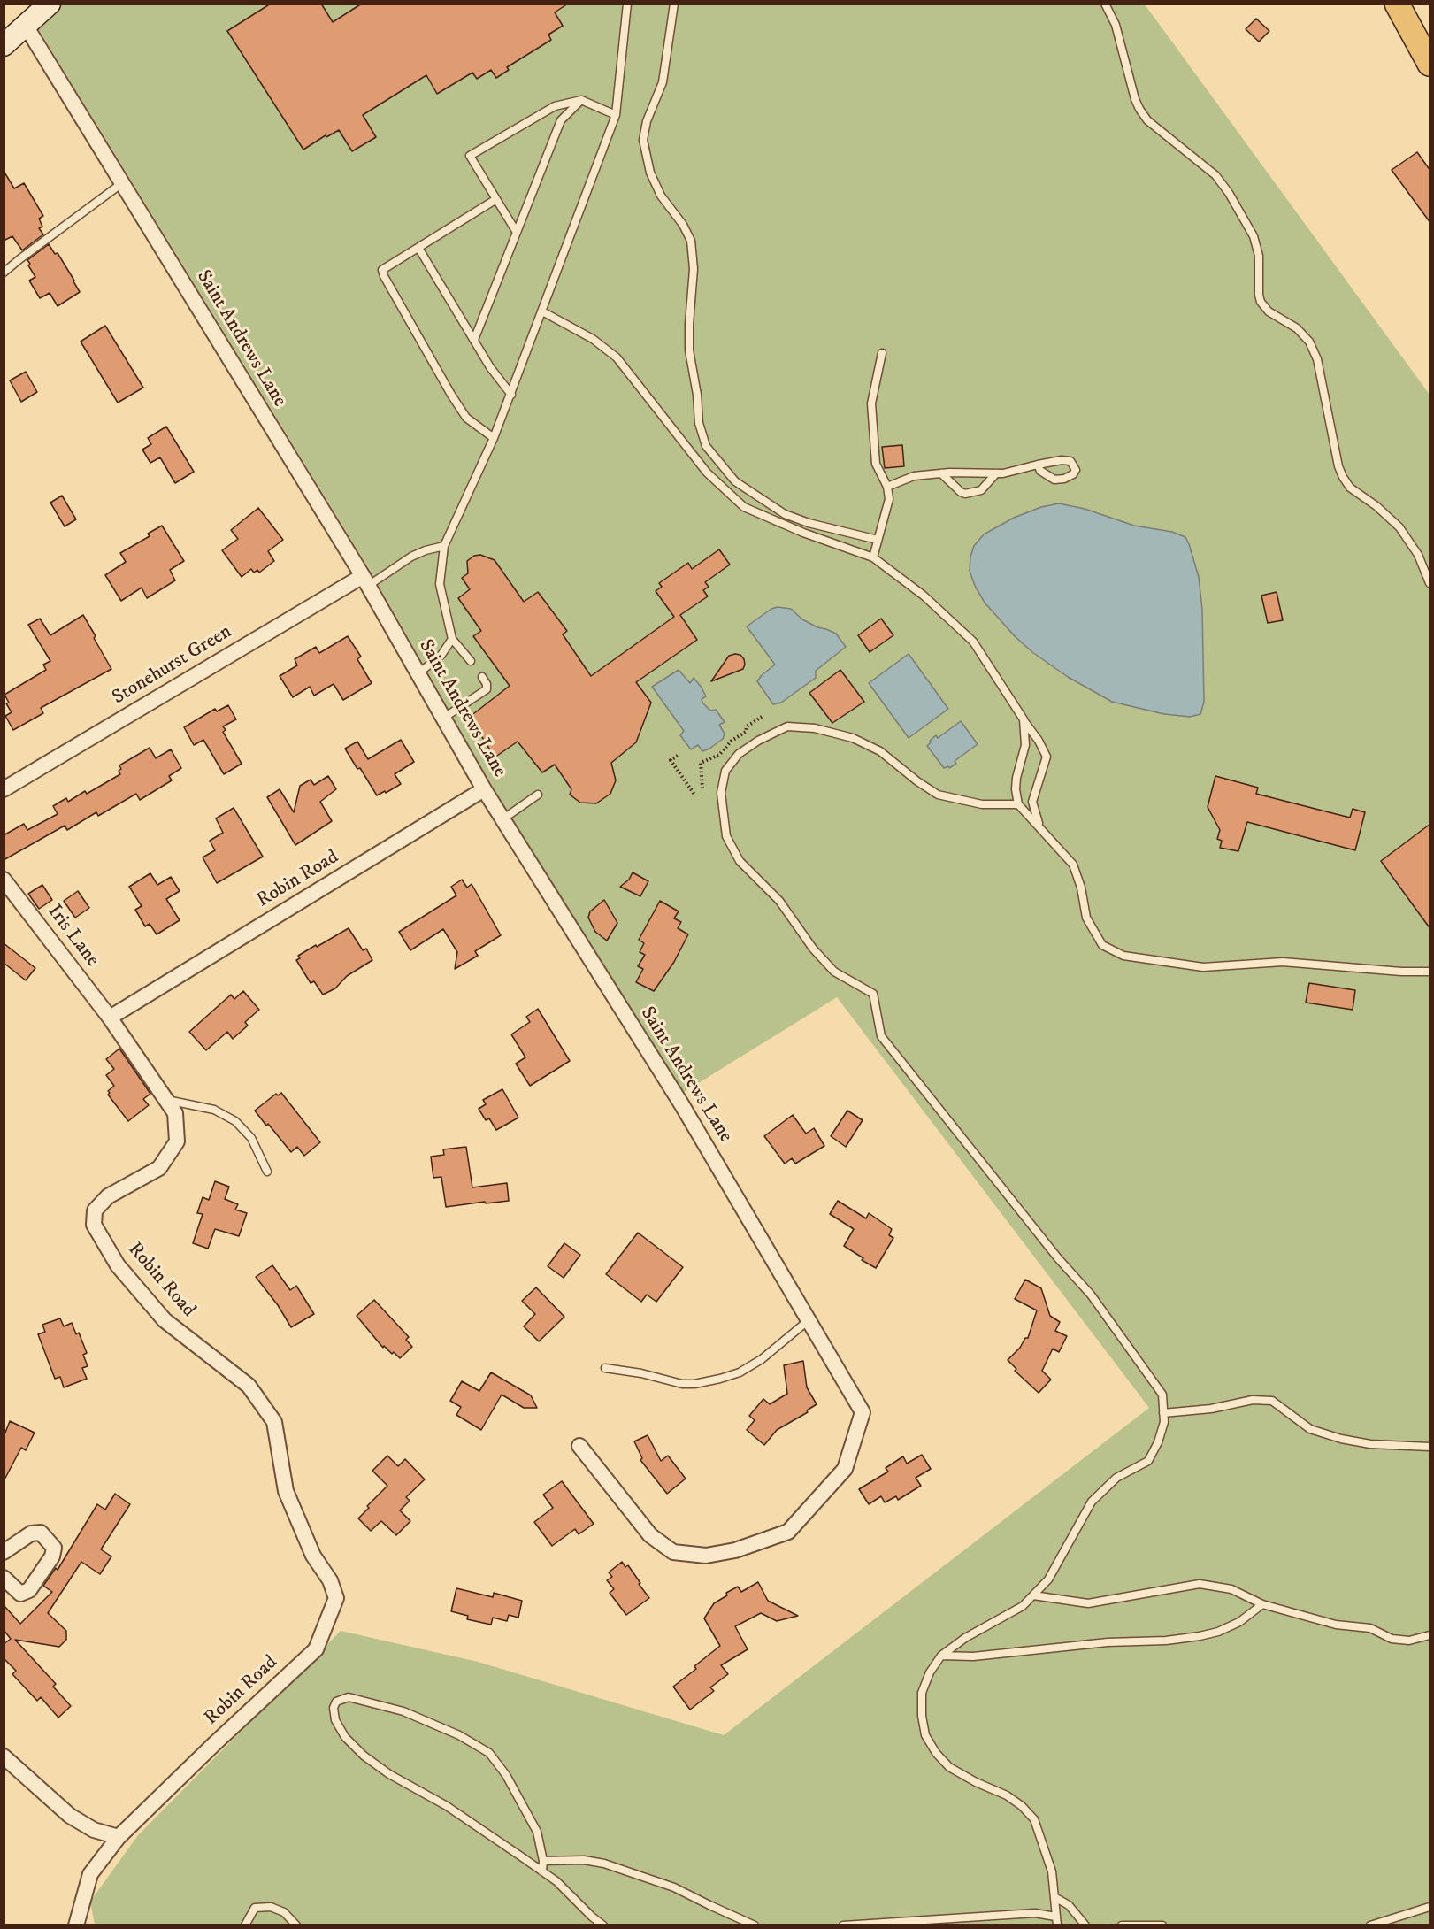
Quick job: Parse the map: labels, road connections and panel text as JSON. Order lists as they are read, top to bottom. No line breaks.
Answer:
{"streets":{"street":["Saint Andrews Lane","Stonehurst Green","Robin Road","Iris Lane"]},"crossings":[["Saint Andrews Lane","Stonehurst Green"],["Saint Andrews Lane","Robin Road"],["Robin Road","Iris Lane"]]}
